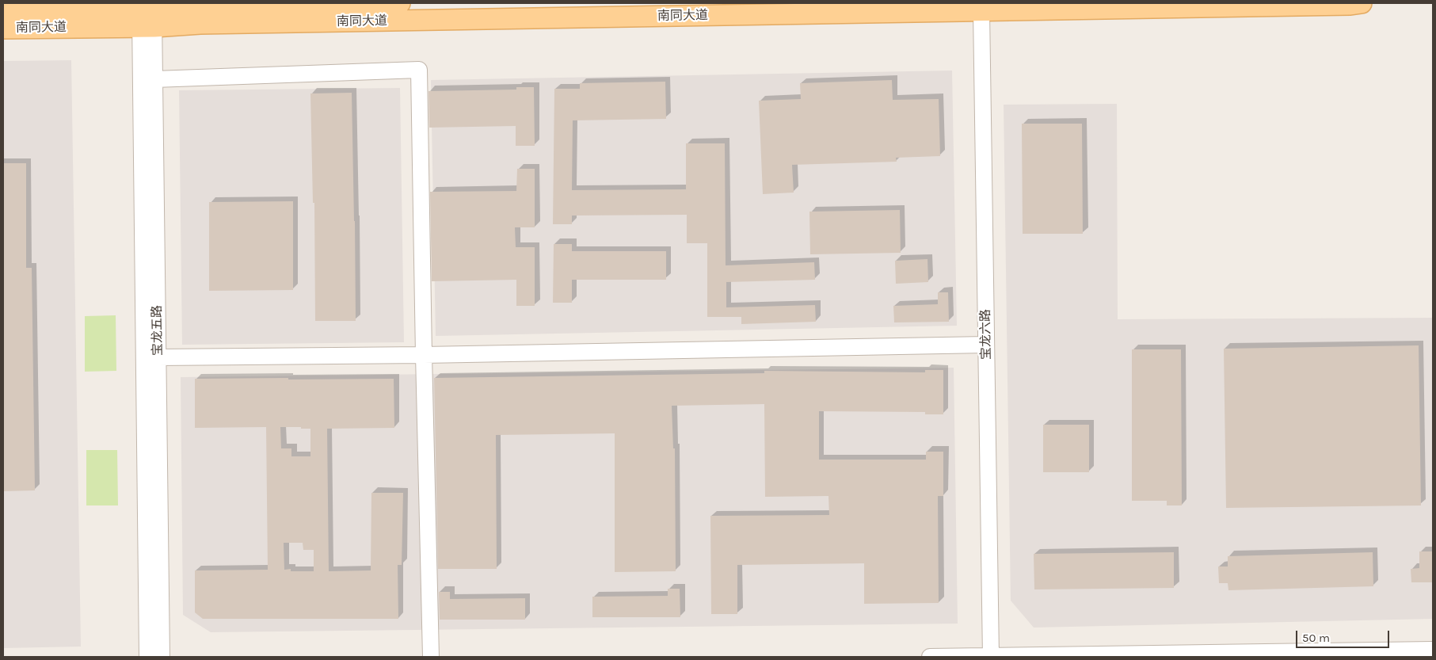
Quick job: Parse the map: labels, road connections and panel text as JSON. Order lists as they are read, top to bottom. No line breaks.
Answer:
{"streets":{"main road":["南同大道"],"street":["宝龙五路","宝龙六路"]},"crossings":[["南同大道","宝龙五路"],["南同大道","宝龙六路"]],"scale_bar":"50 m"}
